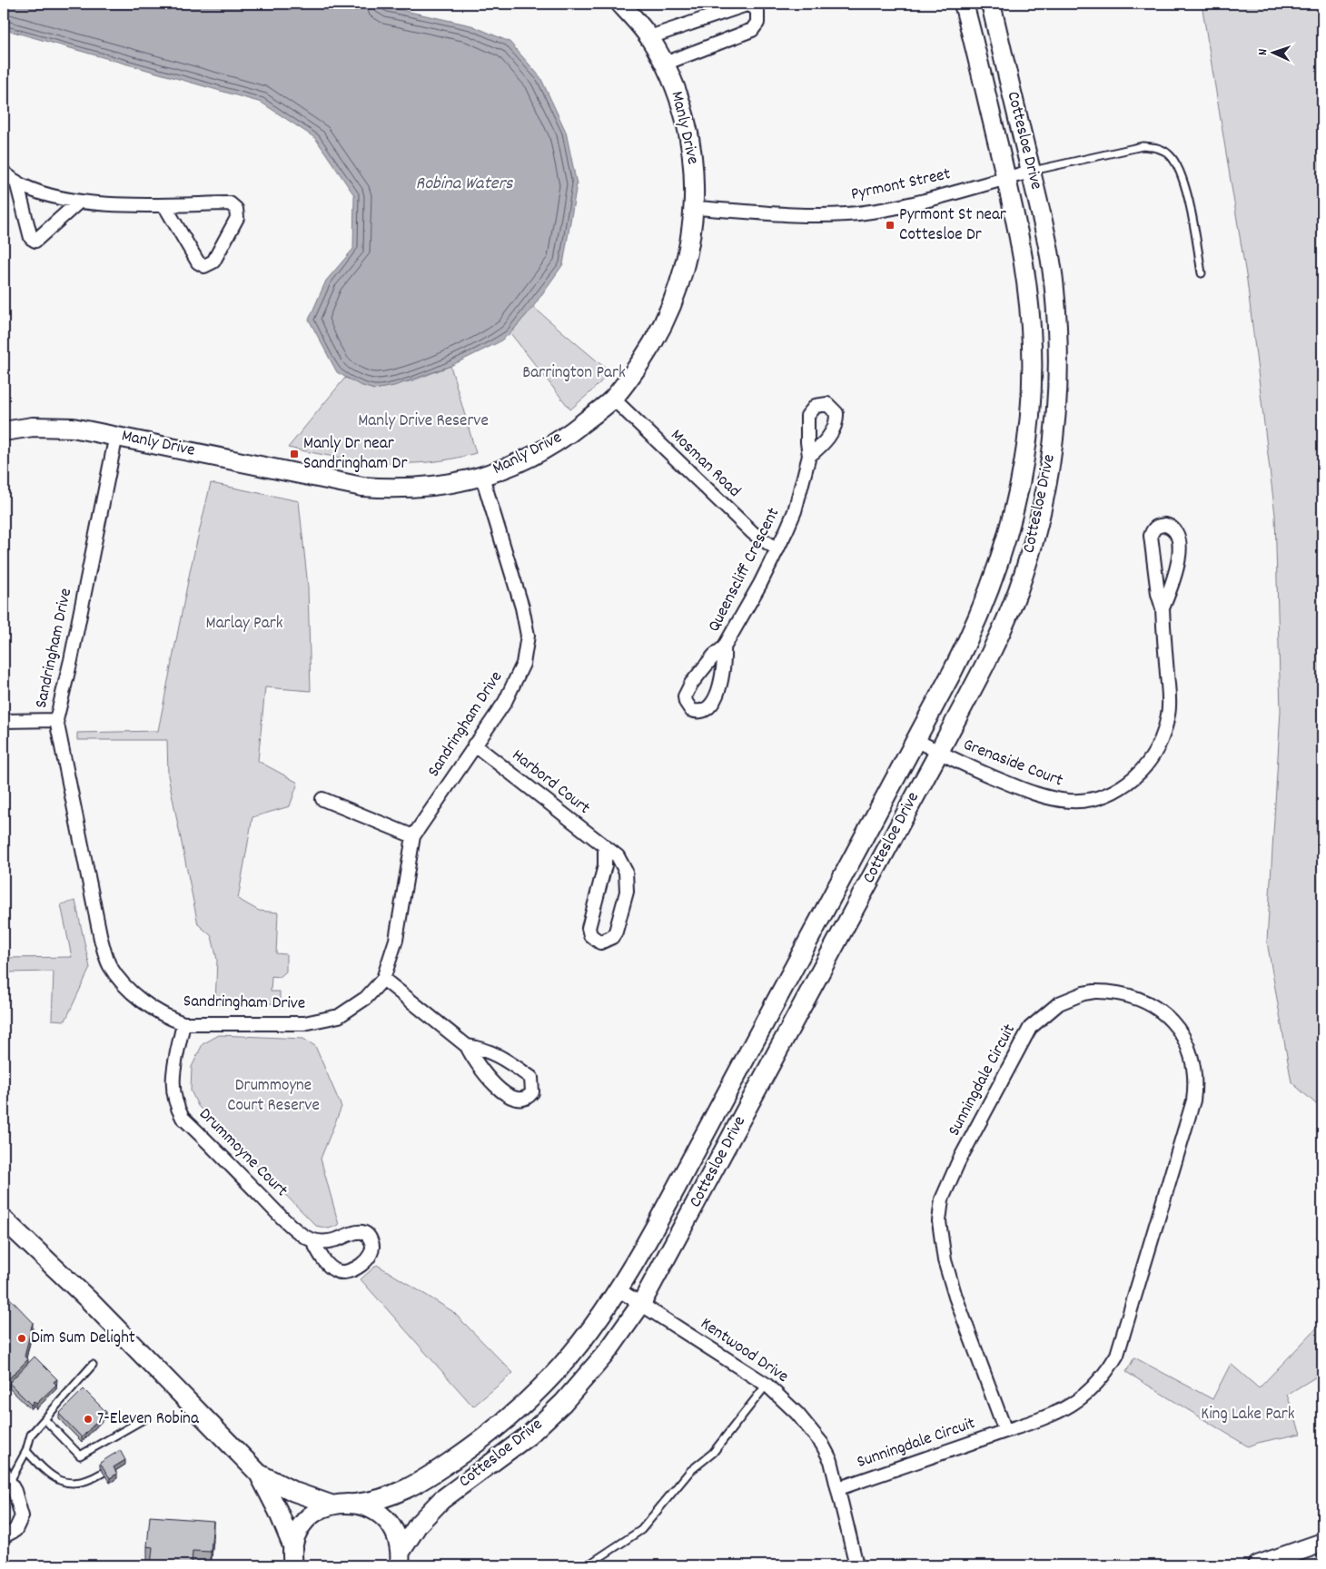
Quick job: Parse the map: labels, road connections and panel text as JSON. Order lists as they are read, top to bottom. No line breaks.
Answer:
{"streets":{"main road":["Manly Drive","Cottesloe Drive"],"street":["Pyrmont Street","Mosman Road","Queenscliff Crescent","Sandringham Drive","Grenaside Court","Harbord Court","Sunningdale Circuit","Drummoyne Court","Kentwood Drive"]},"crossings":[["Manly Drive","Pyrmont Street"],["Manly Drive","Mosman Road"],["Manly Drive","Sandringham Drive"],["Cottesloe Drive","Pyrmont Street"],["Cottesloe Drive","Grenaside Court"],["Cottesloe Drive","Kentwood Drive"],["Mosman Road","Queenscliff Crescent"],["Sandringham Drive","Harbord Court"],["Sandringham Drive","Drummoyne Court"],["Sunningdale Circuit","Kentwood Drive"]],"water":["Robina Waters"],"parks":["Barrington Park","Manly Drive Reserve","Marlay Park","Drummoyne Court Reserve","King Lake Park"],"places":{"transit":["Pyrmont St near Cottesloe Dr","Manly Dr near Sandringham Dr"],"other":["Dim Sum Delight","7-Eleven Robina"]},"north":"left"}
